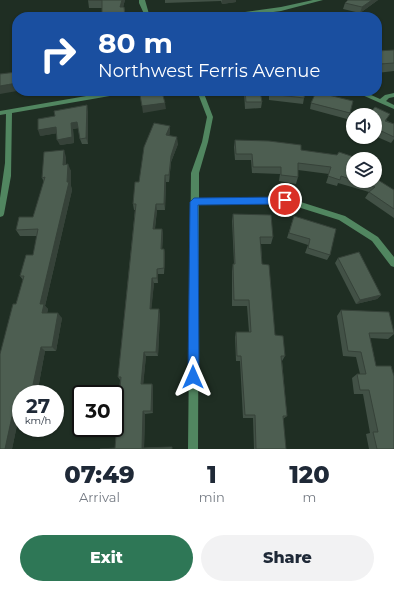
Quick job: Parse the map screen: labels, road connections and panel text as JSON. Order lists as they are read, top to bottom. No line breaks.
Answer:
{"page":{"turn":["80 m","Northwest Ferris Avenue"],"speed":"27 km/h","limit":"30","eta":["07:49","Arrival","1","min","120","m"],"buttons":["Exit","Share"]}}
